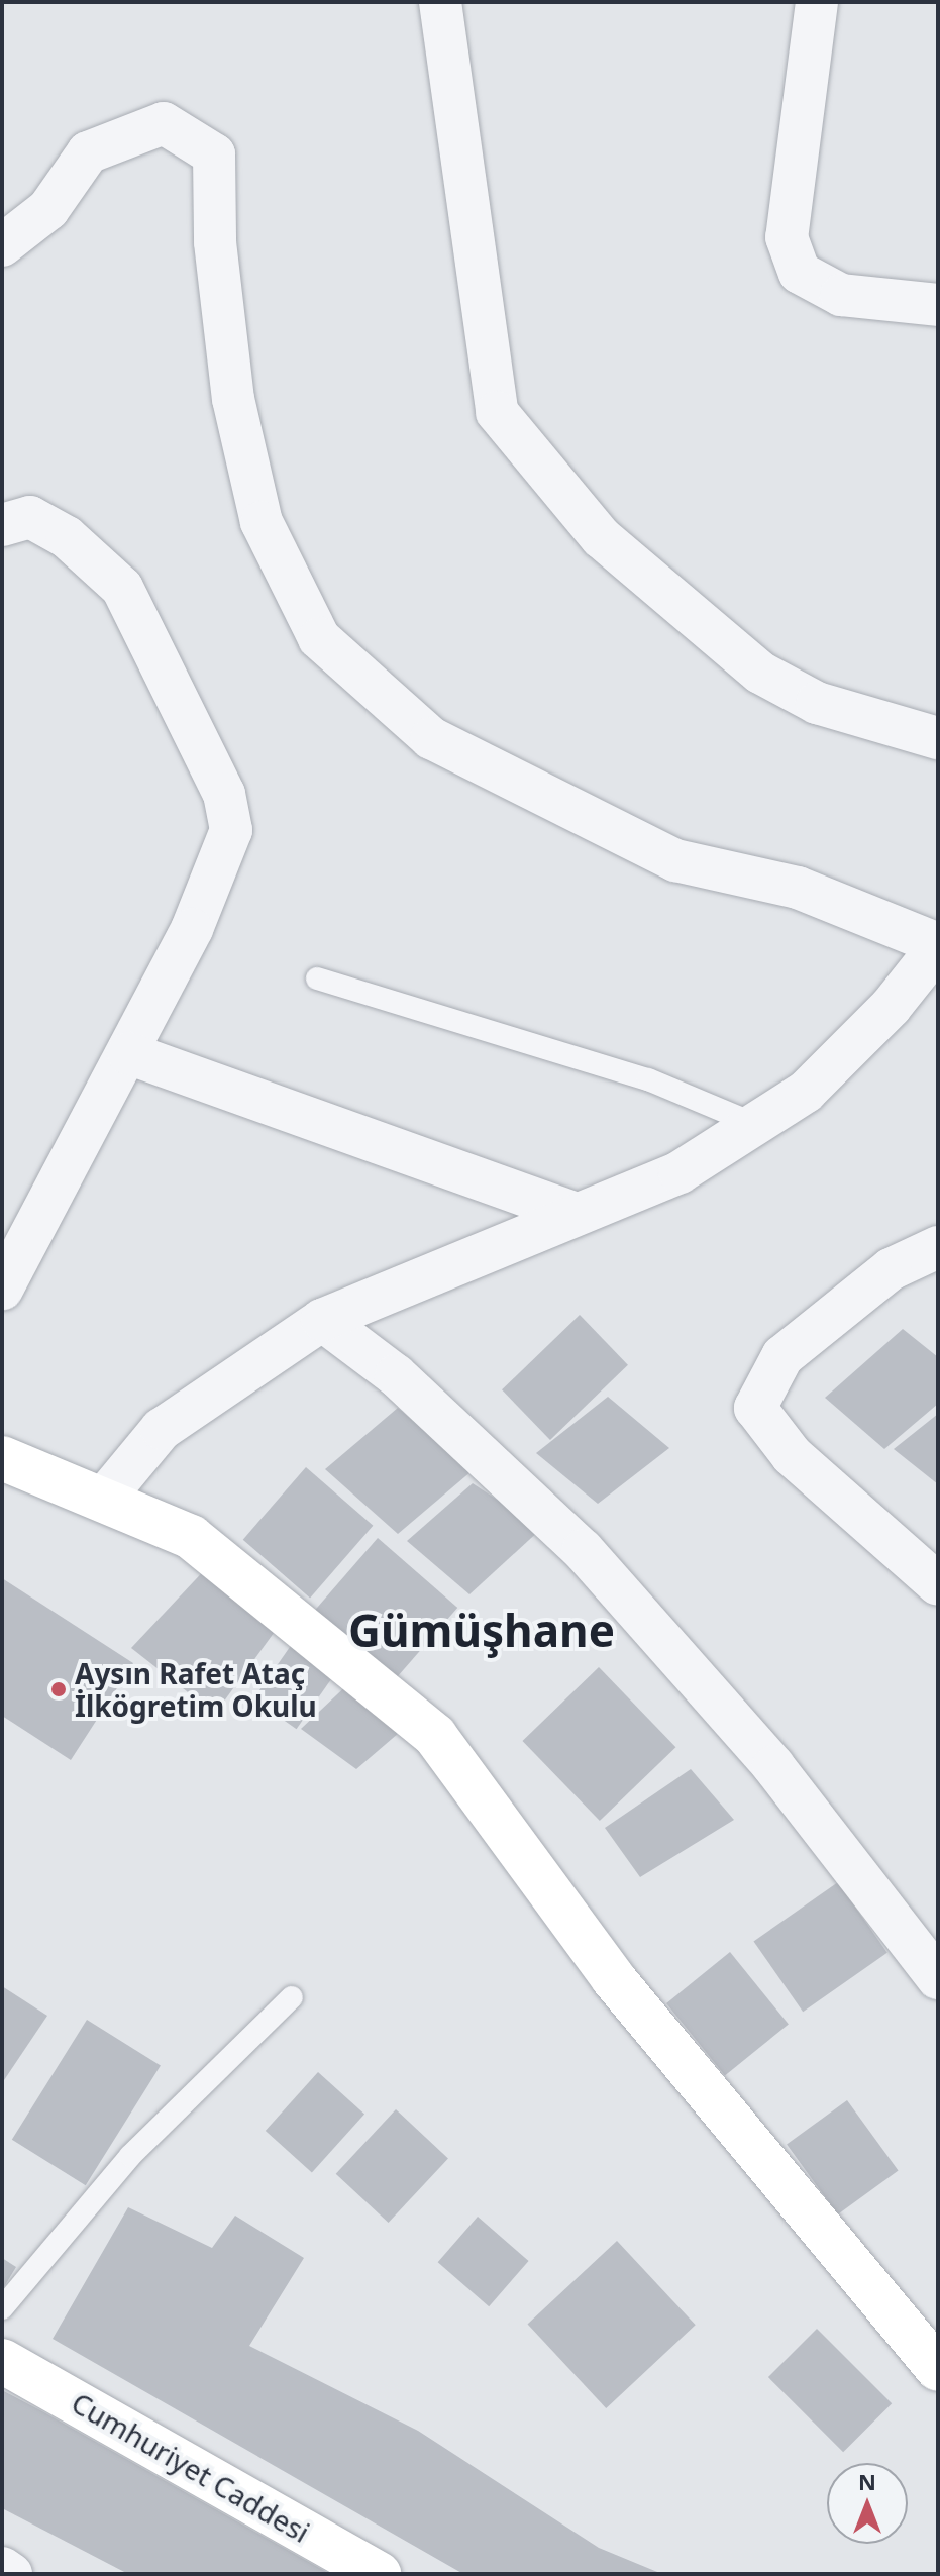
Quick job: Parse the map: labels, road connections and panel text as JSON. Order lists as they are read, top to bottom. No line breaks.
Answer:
{"streets":{"main road":["Cumhuriyet Caddesi"]},"districts":["Gümüşhane"],"places":["Aysın Rafet Ataç İlkögretim Okulu"],"north":"top"}
